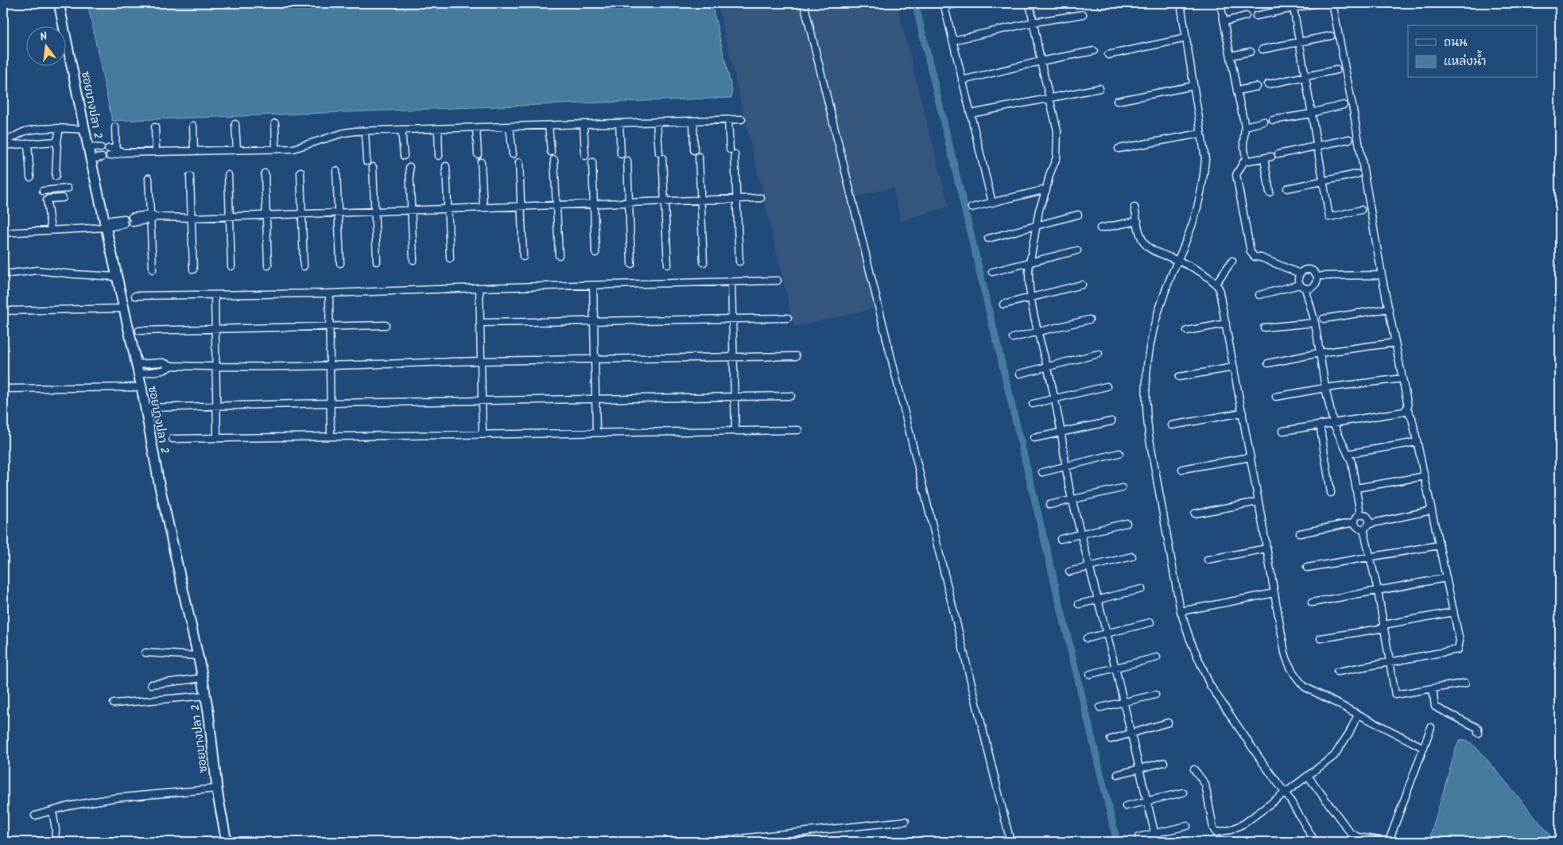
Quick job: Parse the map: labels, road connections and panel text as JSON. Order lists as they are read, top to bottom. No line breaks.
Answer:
{"streets":{"street":["ซอยบางปลา 2"]},"legend":["ถนน","แหล่งน้ำ"],"north":"top"}
